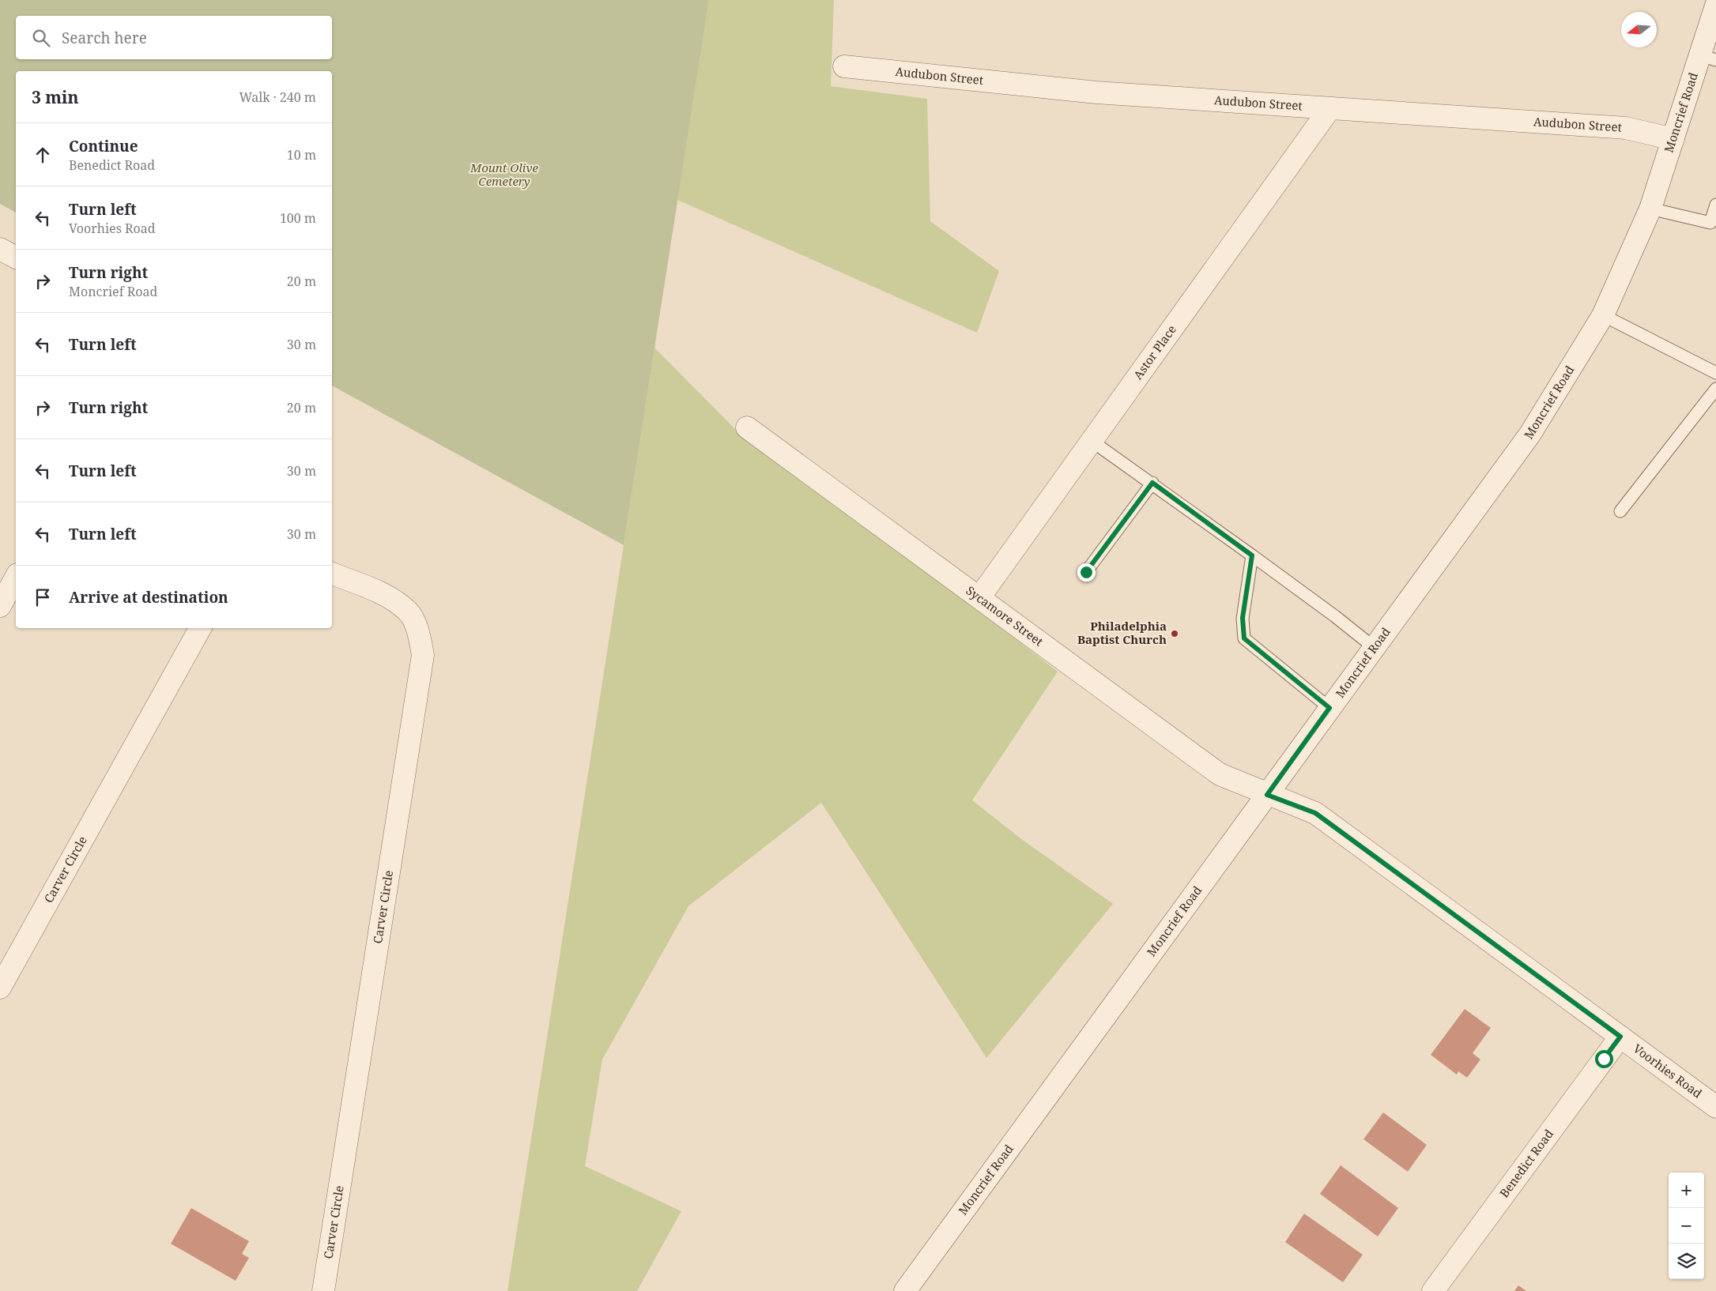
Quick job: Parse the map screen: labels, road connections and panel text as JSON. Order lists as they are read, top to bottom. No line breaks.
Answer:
{"streets":{"street":["Audubon Street","Moncrief Road","Astor Place","Sycamore Street","Carver Circle","Voorhies Road","Benedict Road"]},"crossings":[["Audubon Street","Moncrief Road"],["Audubon Street","Astor Place"],["Moncrief Road","Sycamore Street"],["Moncrief Road","Voorhies Road"],["Astor Place","Sycamore Street"],["Sycamore Street","Voorhies Road"],["Voorhies Road","Benedict Road"]],"parks":["Mount Olive Cemetery"],"places":["Philadelphia Baptist Church"],"north":"left","page":{"search":"Search here","heading":["3 min","Walk · 240 m"],"list":[["Continue","Benedict Road","10 m"],["Turn left","Voorhies Road","100 m"],["Turn right","Moncrief Road","20 m"],["Turn left","30 m"],["Turn right","20 m"],["Turn left","30 m"],["Turn left","30 m"],"Arrive at destination"],"map_buttons":["+","−"]}}
